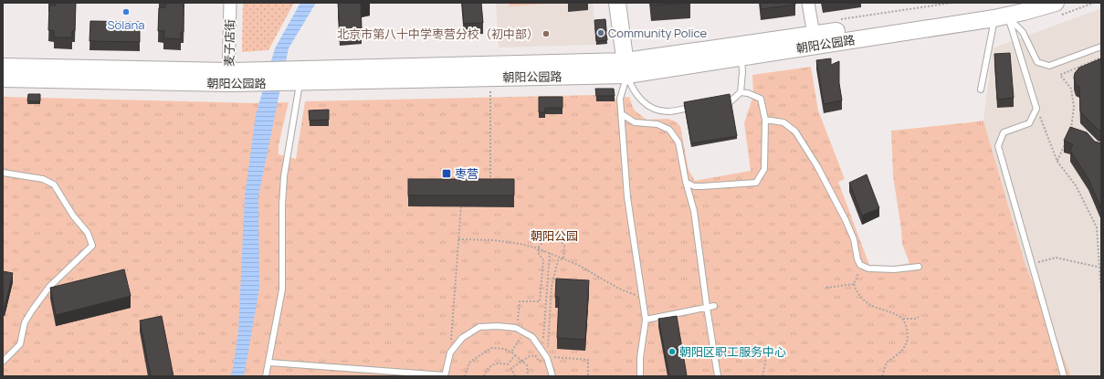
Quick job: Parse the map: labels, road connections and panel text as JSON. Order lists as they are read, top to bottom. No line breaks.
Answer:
{"streets":{"main road":["朝阳公园路"],"street":["麦子店街"]},"crossings":[["麦子店街","朝阳公园路"]],"parks":["朝阳公园"],"places":{"other":["Solana","Community Police","北京市第八十中学枣营分校（初中部）","朝阳区职工服务中心"],"transit":["枣营"]}}
